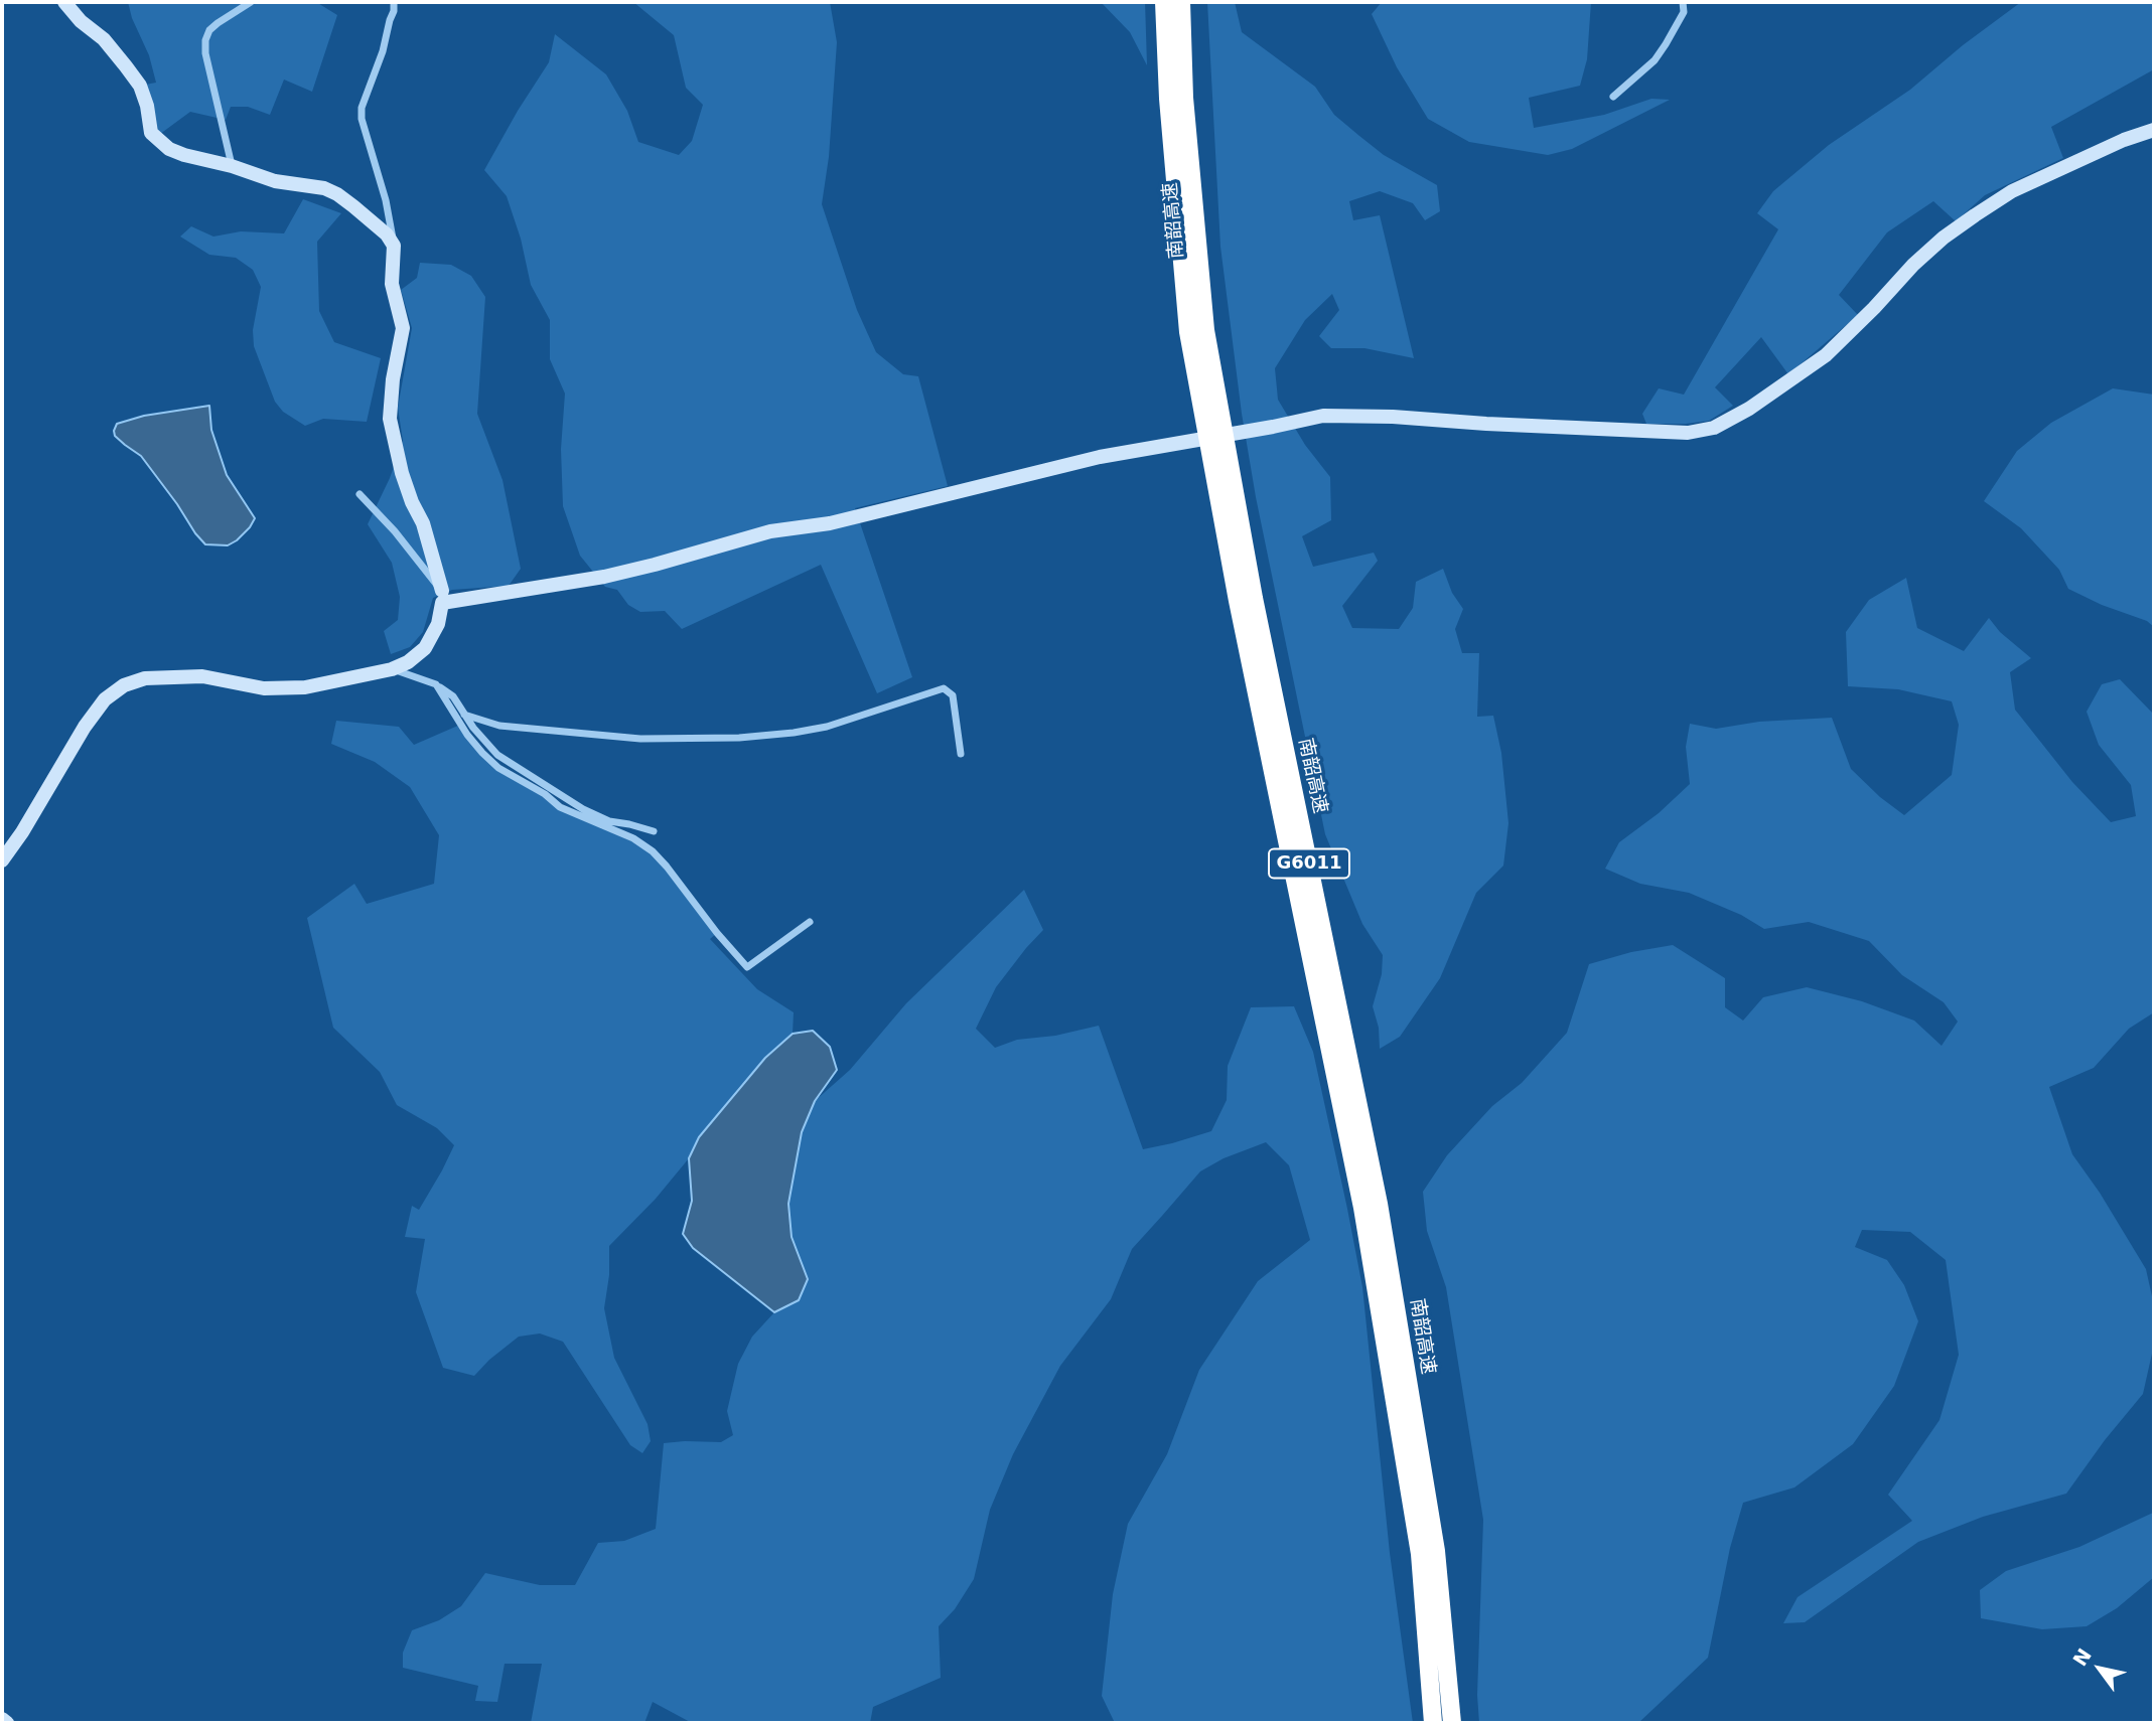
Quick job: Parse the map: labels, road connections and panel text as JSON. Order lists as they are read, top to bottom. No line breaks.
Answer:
{"streets":{"highway":["南韶高速","G6011"]},"north":"top left"}
